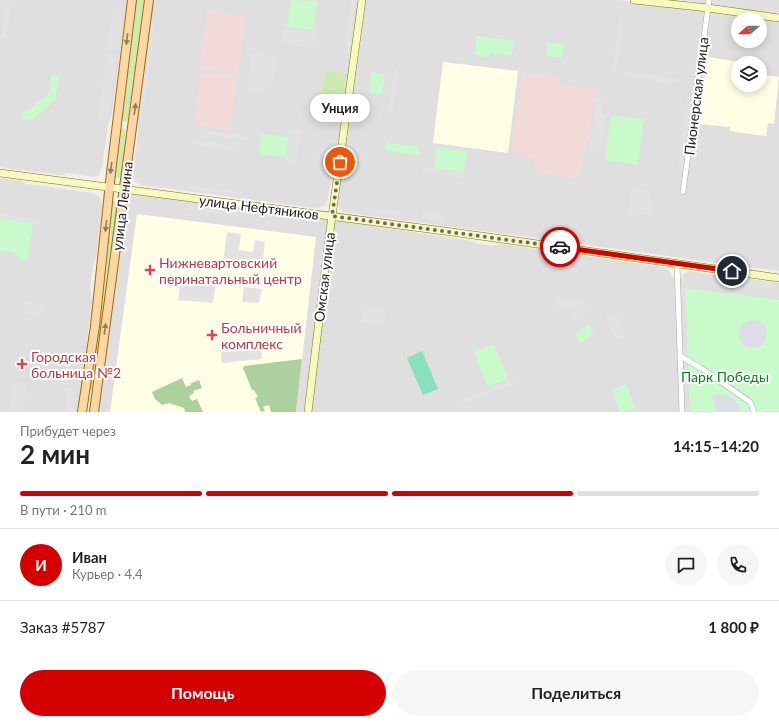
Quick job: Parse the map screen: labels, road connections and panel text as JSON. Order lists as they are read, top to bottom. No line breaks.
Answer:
{"streets":{"main road":["улица Ленина","улица Нефтяников","Омская улица"],"street":["Пионерская улица"]},"crossings":[["улица Ленина","улица Нефтяников"],["улица Нефтяников","Омская улица"]],"parks":["Парк Победы"],"places":{"other":["Унция"],"health":["Нижневартовский перинатальный центр","Больничный комплекс","Городская больница №2"]},"north":"left","page":{"bubble":"Унция","heading":["2 мин","Прибудет через","14:15–14:20"],"panel":["Иван","Курьер · 4.4","Заказ #5787","1 800 ₽"],"bar":"В пути · 210 m","round":"И","buttons":["Помощь","Поделиться"]}}
